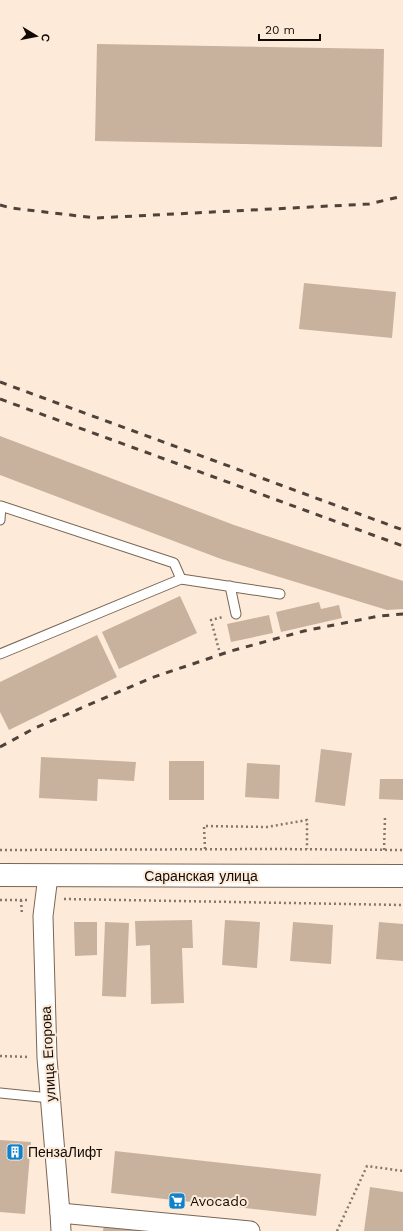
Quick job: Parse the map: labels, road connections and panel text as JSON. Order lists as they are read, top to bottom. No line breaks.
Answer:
{"streets":{"main road":["Саранская улица"],"street":["улица Егорова"]},"crossings":[["Саранская улица","улица Егорова"]],"places":{"building":["ПензаЛифт"],"supermarket":["Avocado"]},"scale_bar":"20 m","north":"right"}
